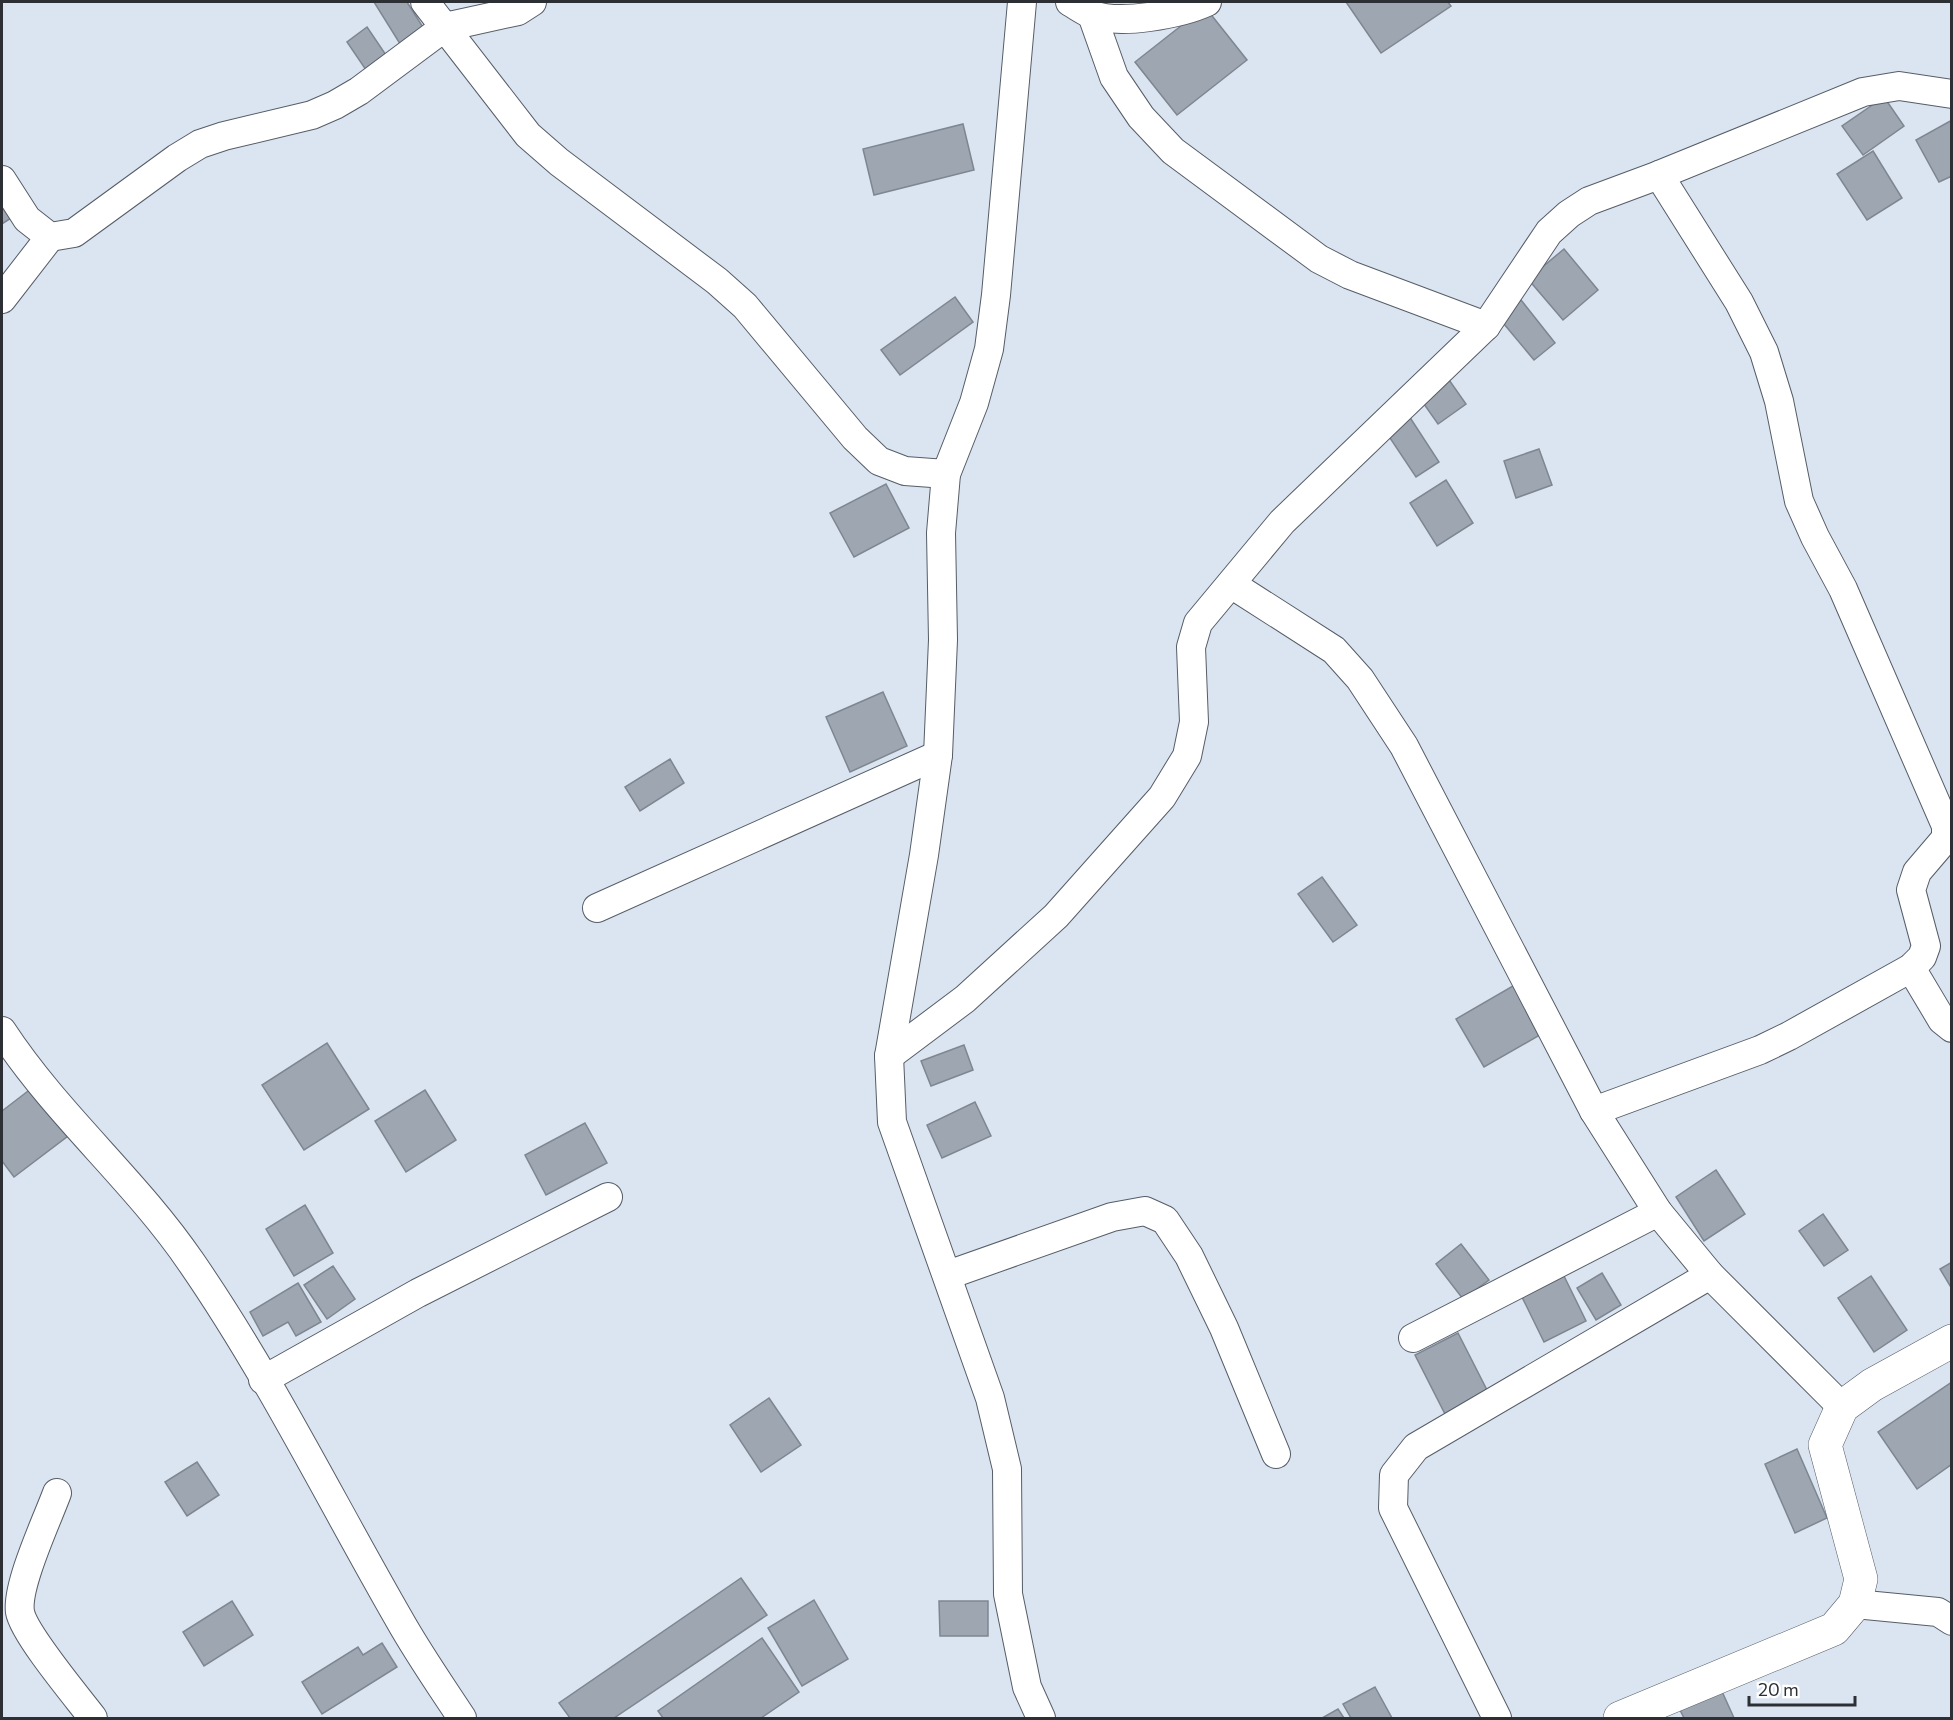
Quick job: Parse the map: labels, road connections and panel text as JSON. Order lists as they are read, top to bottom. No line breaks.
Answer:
{"scale_bar":"20 m"}
